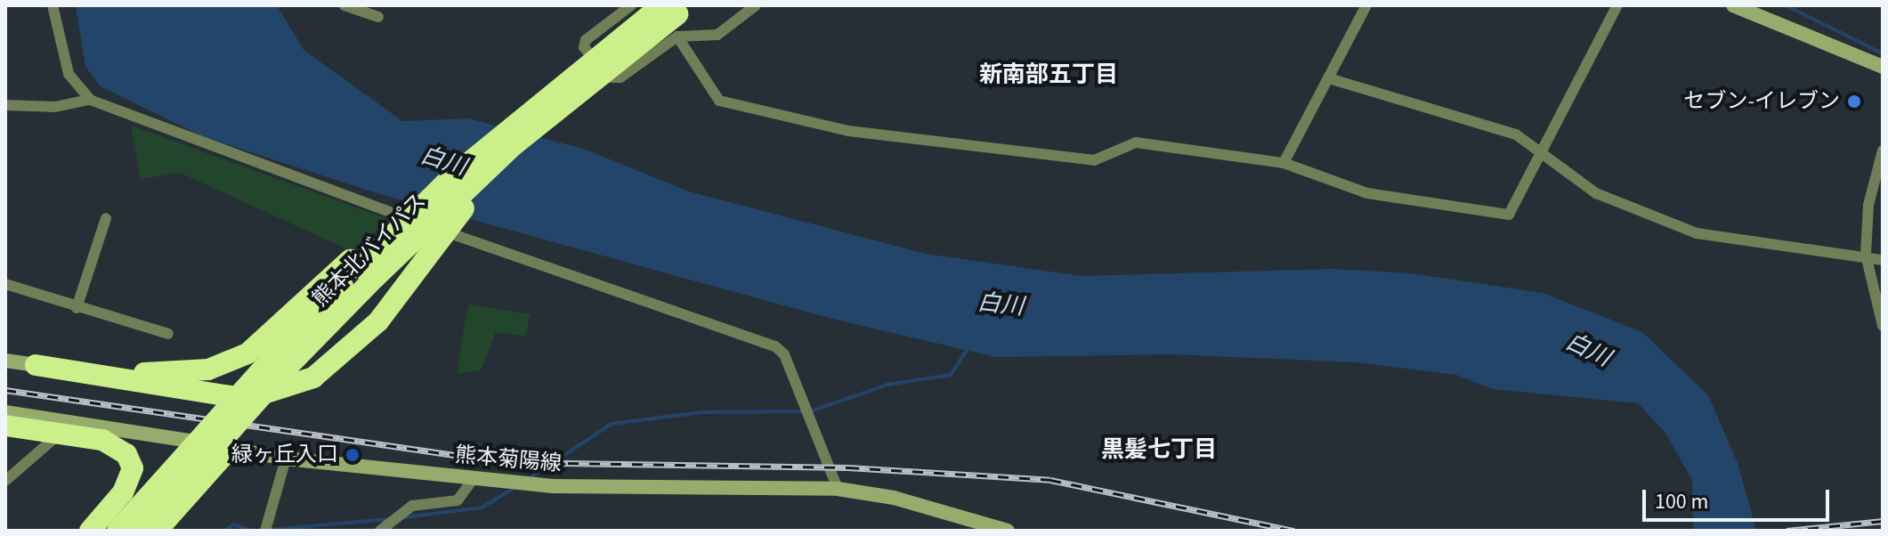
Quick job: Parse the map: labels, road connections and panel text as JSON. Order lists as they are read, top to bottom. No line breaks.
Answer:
{"streets":{"highway":["熊本北バイパス"],"main road":["熊本菊陽線"]},"districts":["新南部五丁目","黒髪七丁目"],"water":["白川"],"places":["セブン-イレブン","緑ヶ丘入口"],"scale_bar":"100 m"}
